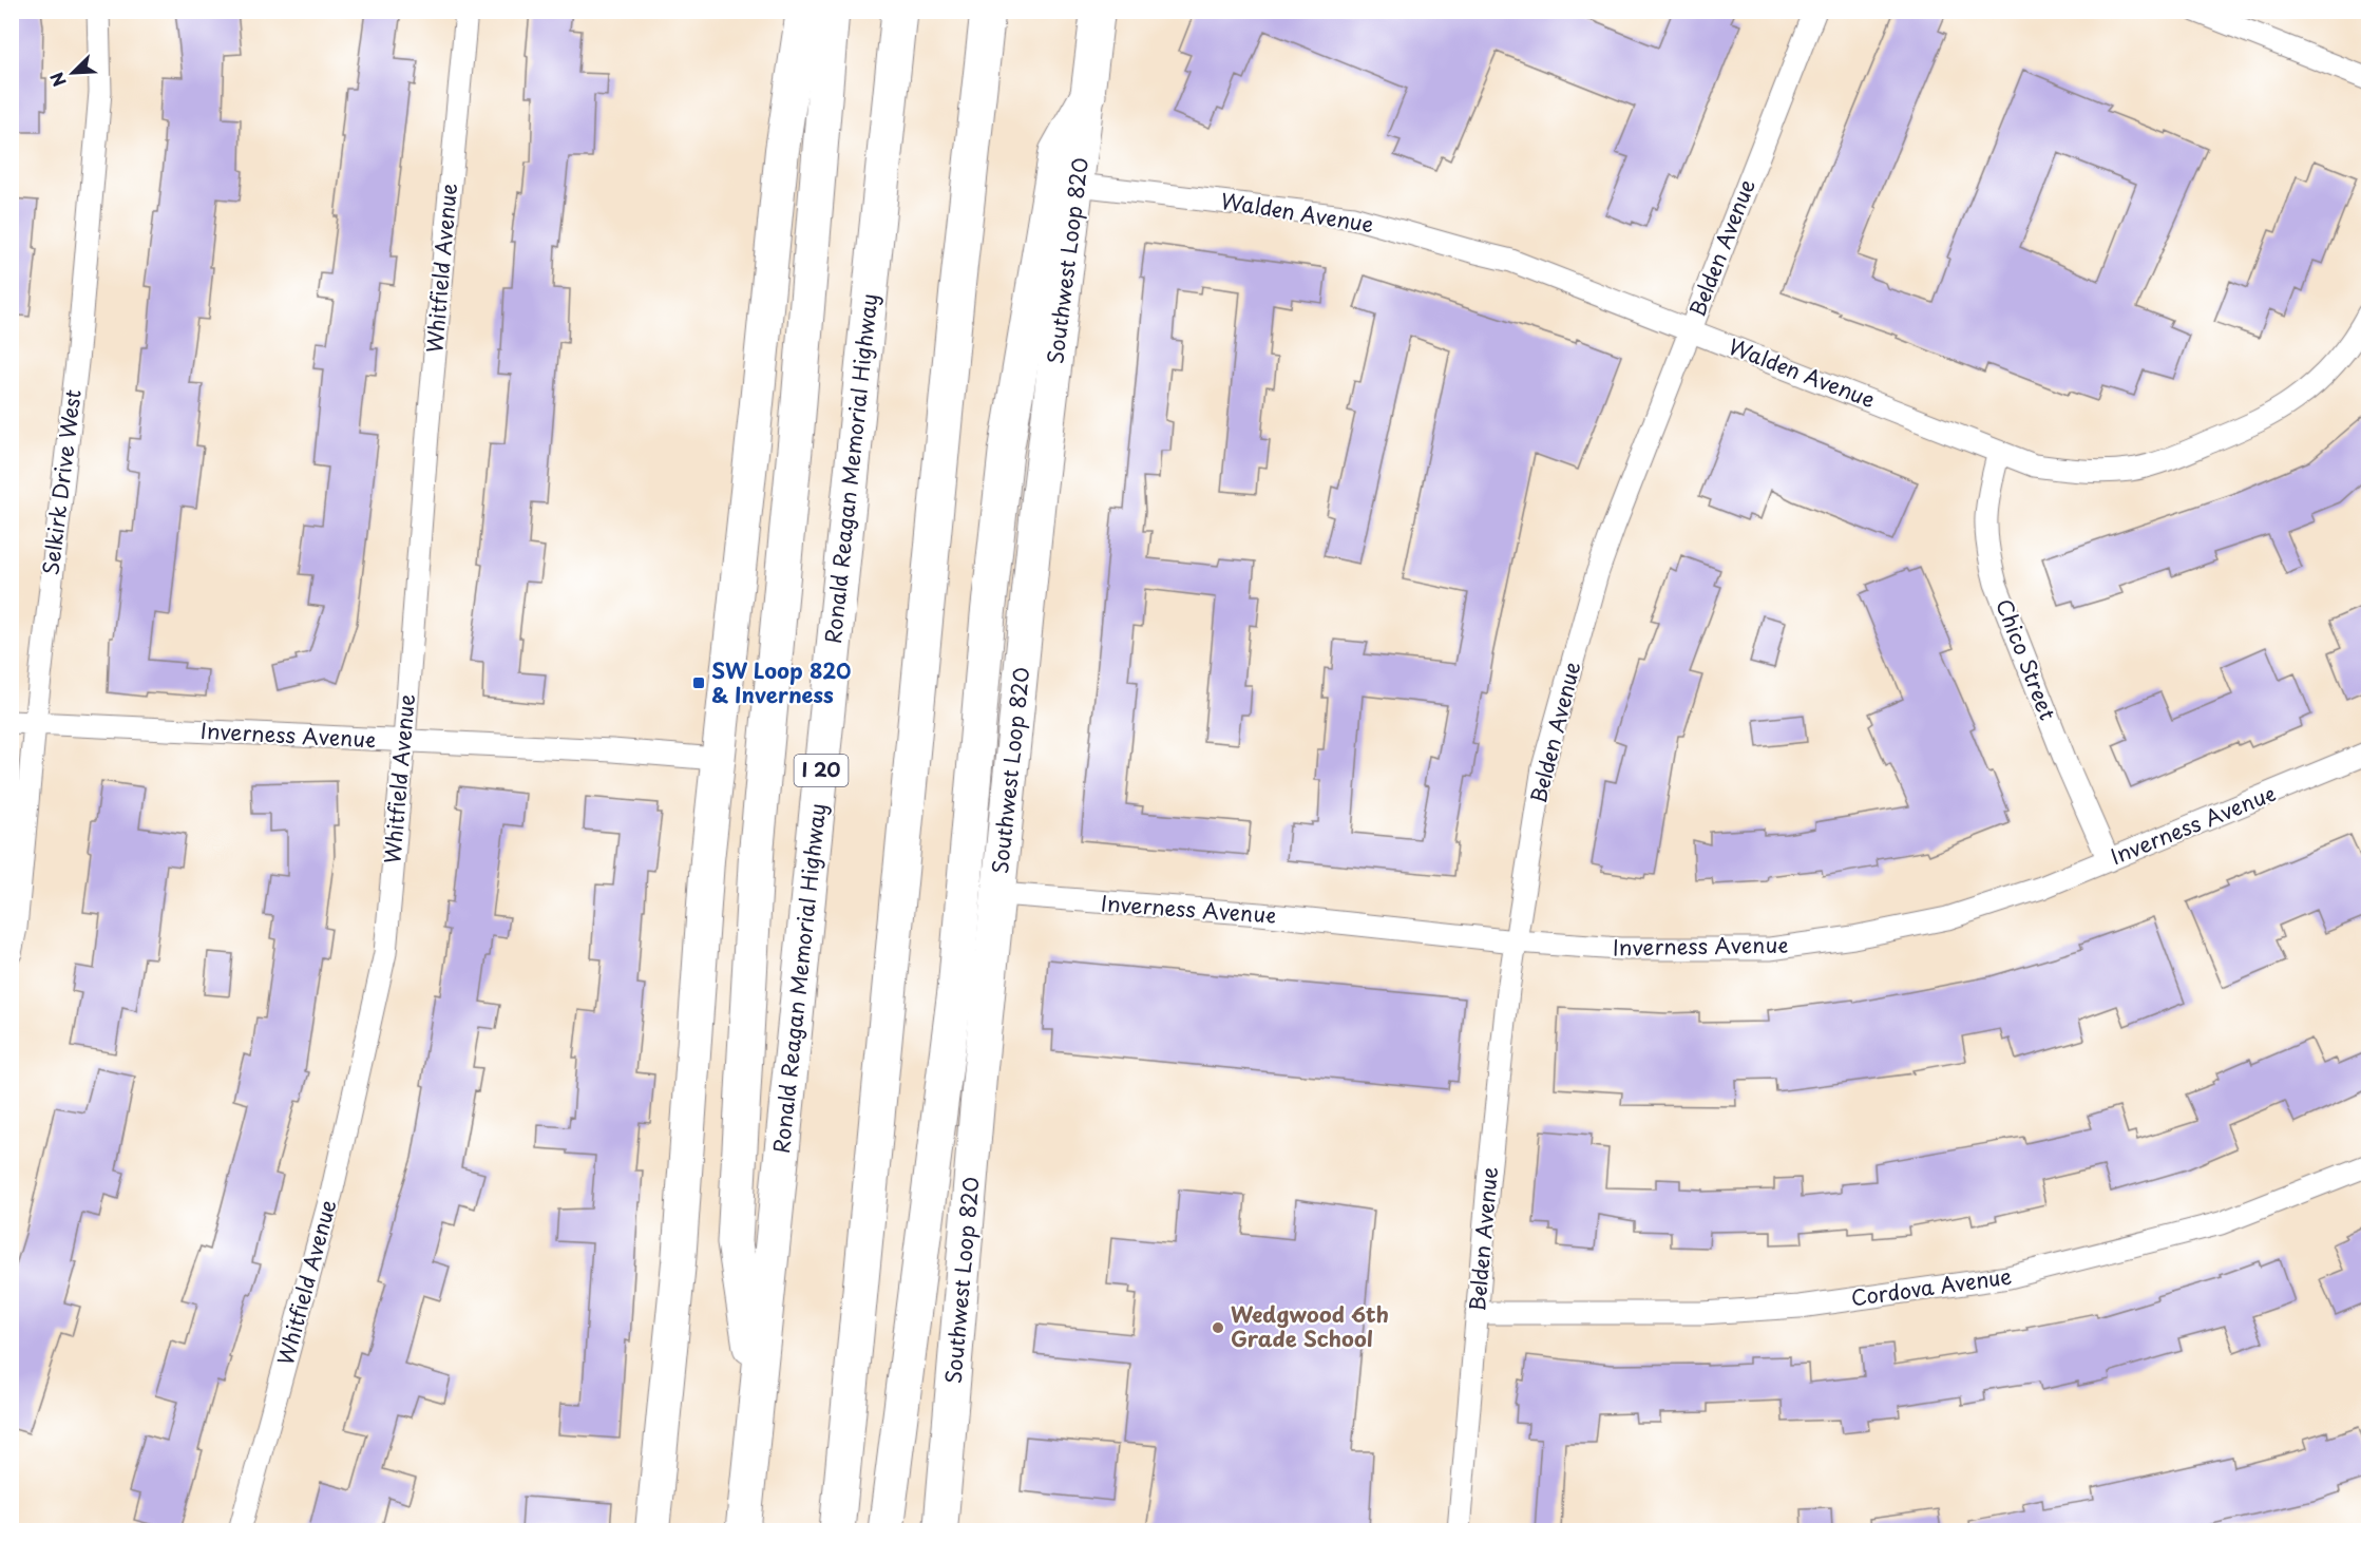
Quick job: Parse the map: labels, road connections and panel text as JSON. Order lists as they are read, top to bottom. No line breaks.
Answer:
{"streets":{"highway":["Ronald Reagan Memorial Highway","I 20"],"main road":["Southwest Loop 820"],"street":["Walden Avenue","Belden Avenue","Whitfield Avenue","Selkirk Drive West","Chico Street","Inverness Avenue","Cordova Avenue"]},"crossings":[["Walden Avenue","Belden Avenue"],["Walden Avenue","Southwest Loop 820"],["Walden Avenue","Chico Street"],["Belden Avenue","Inverness Avenue"],["Belden Avenue","Cordova Avenue"],["Southwest Loop 820","Inverness Avenue"],["Whitfield Avenue","Inverness Avenue"],["Selkirk Drive West","Inverness Avenue"],["Chico Street","Inverness Avenue"]],"places":{"transit":["SW Loop 820 & Inverness"],"other":["Wedgwood 6th Grade School"]},"north":"bottom left"}
